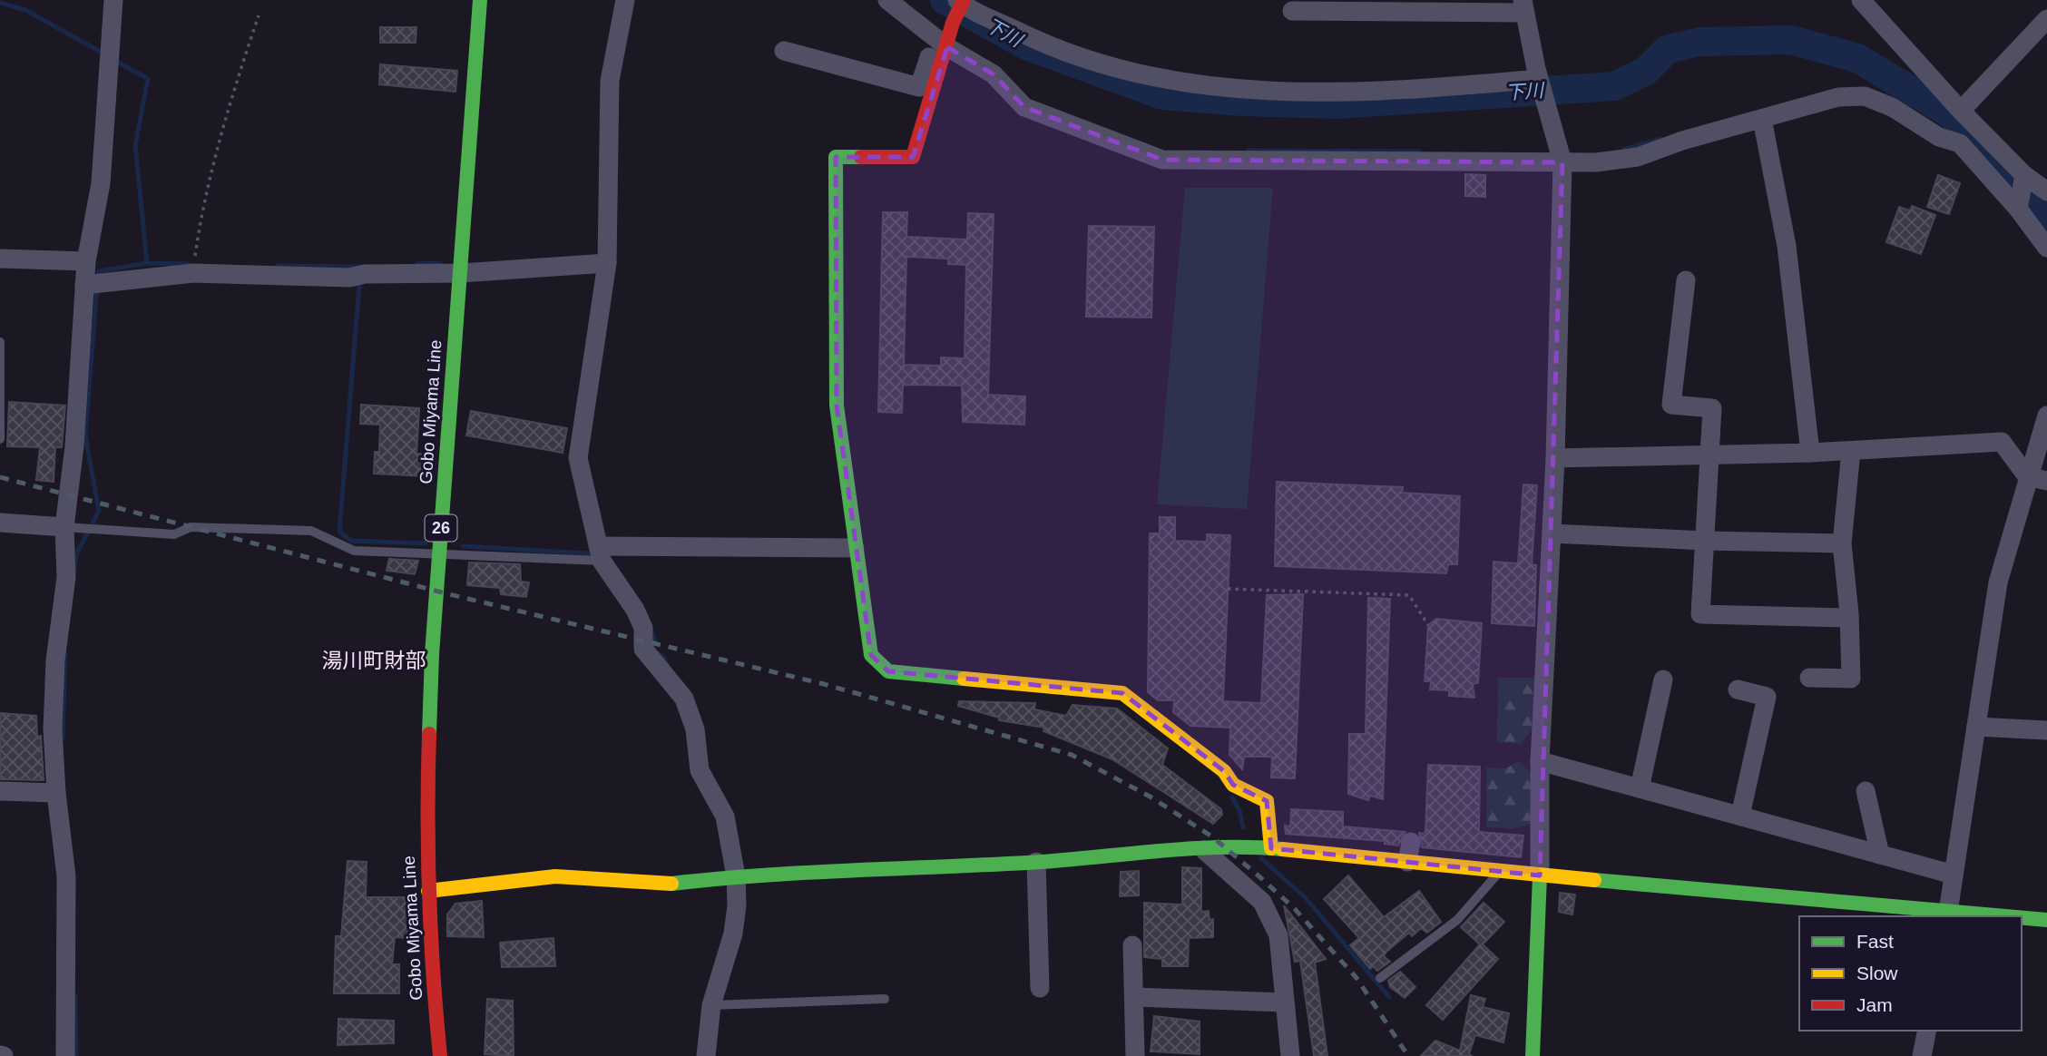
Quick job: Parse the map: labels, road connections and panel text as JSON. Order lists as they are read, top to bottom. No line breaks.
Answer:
{"streets":{"street":["Gobo Miyama Line","26"]},"districts":["湯川町財部"],"water":["下川"],"legend":["Fast","Slow","Jam"]}
